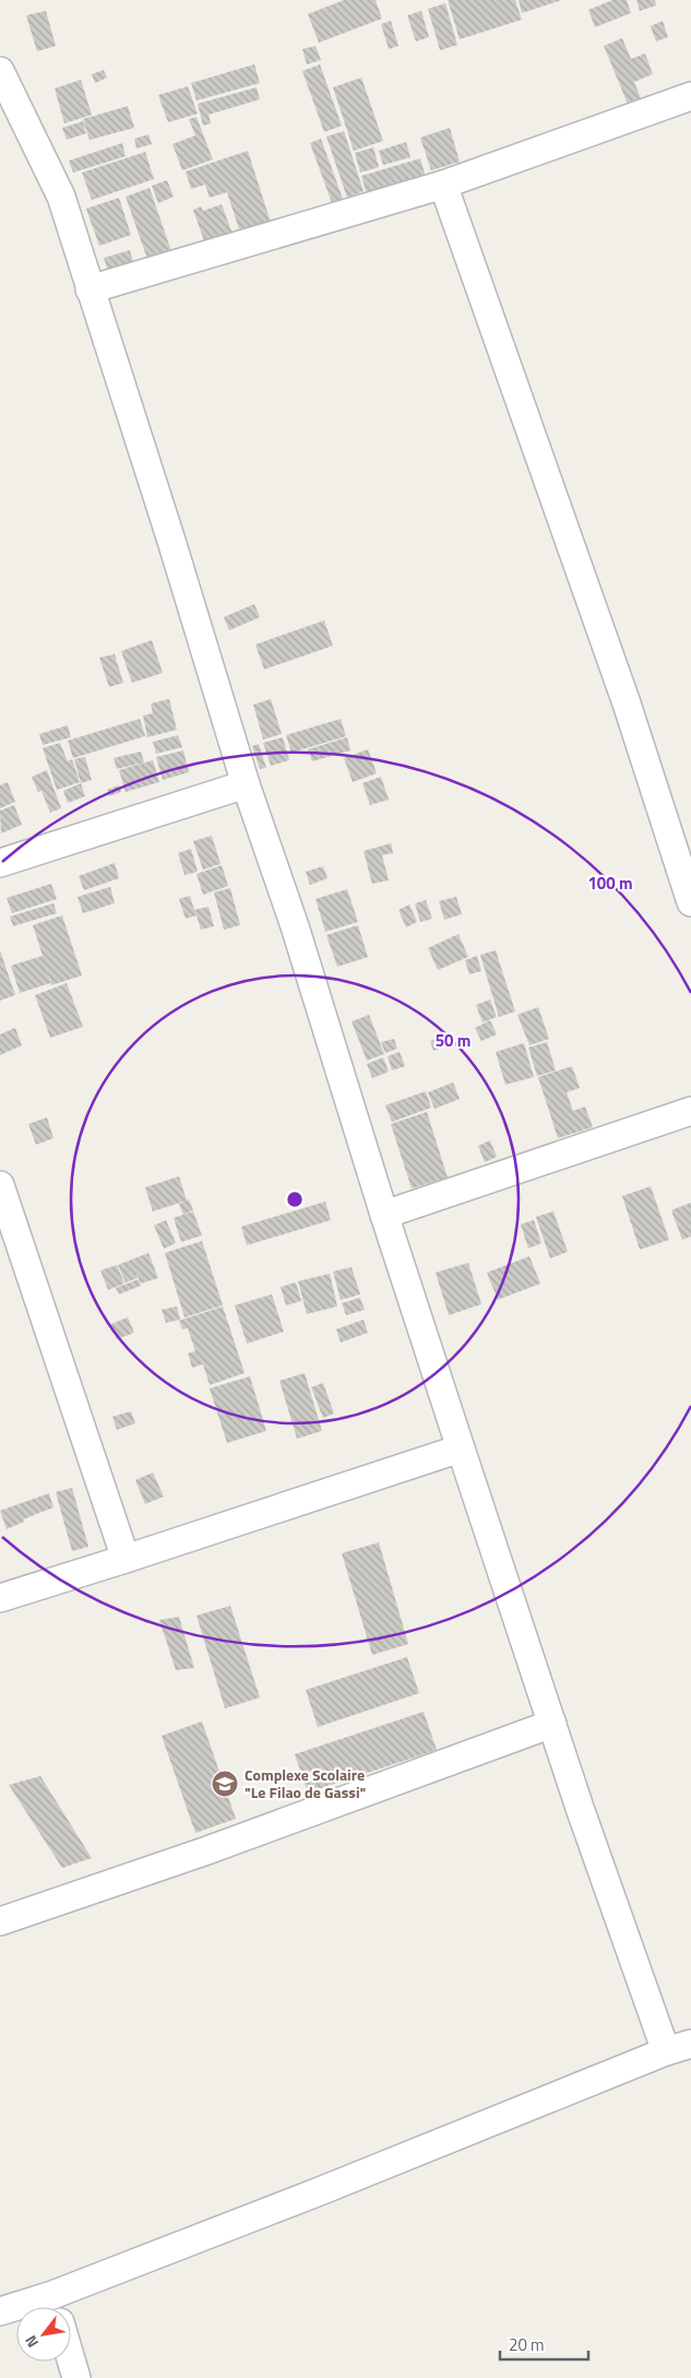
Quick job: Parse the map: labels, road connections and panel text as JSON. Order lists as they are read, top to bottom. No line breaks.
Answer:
{"places":{"school or university":["Complexe Scolaire \"Le Filao de Gassi\""]},"scale_bar":"20 m","north":"bottom left","rings":["100 m","50 m"]}
